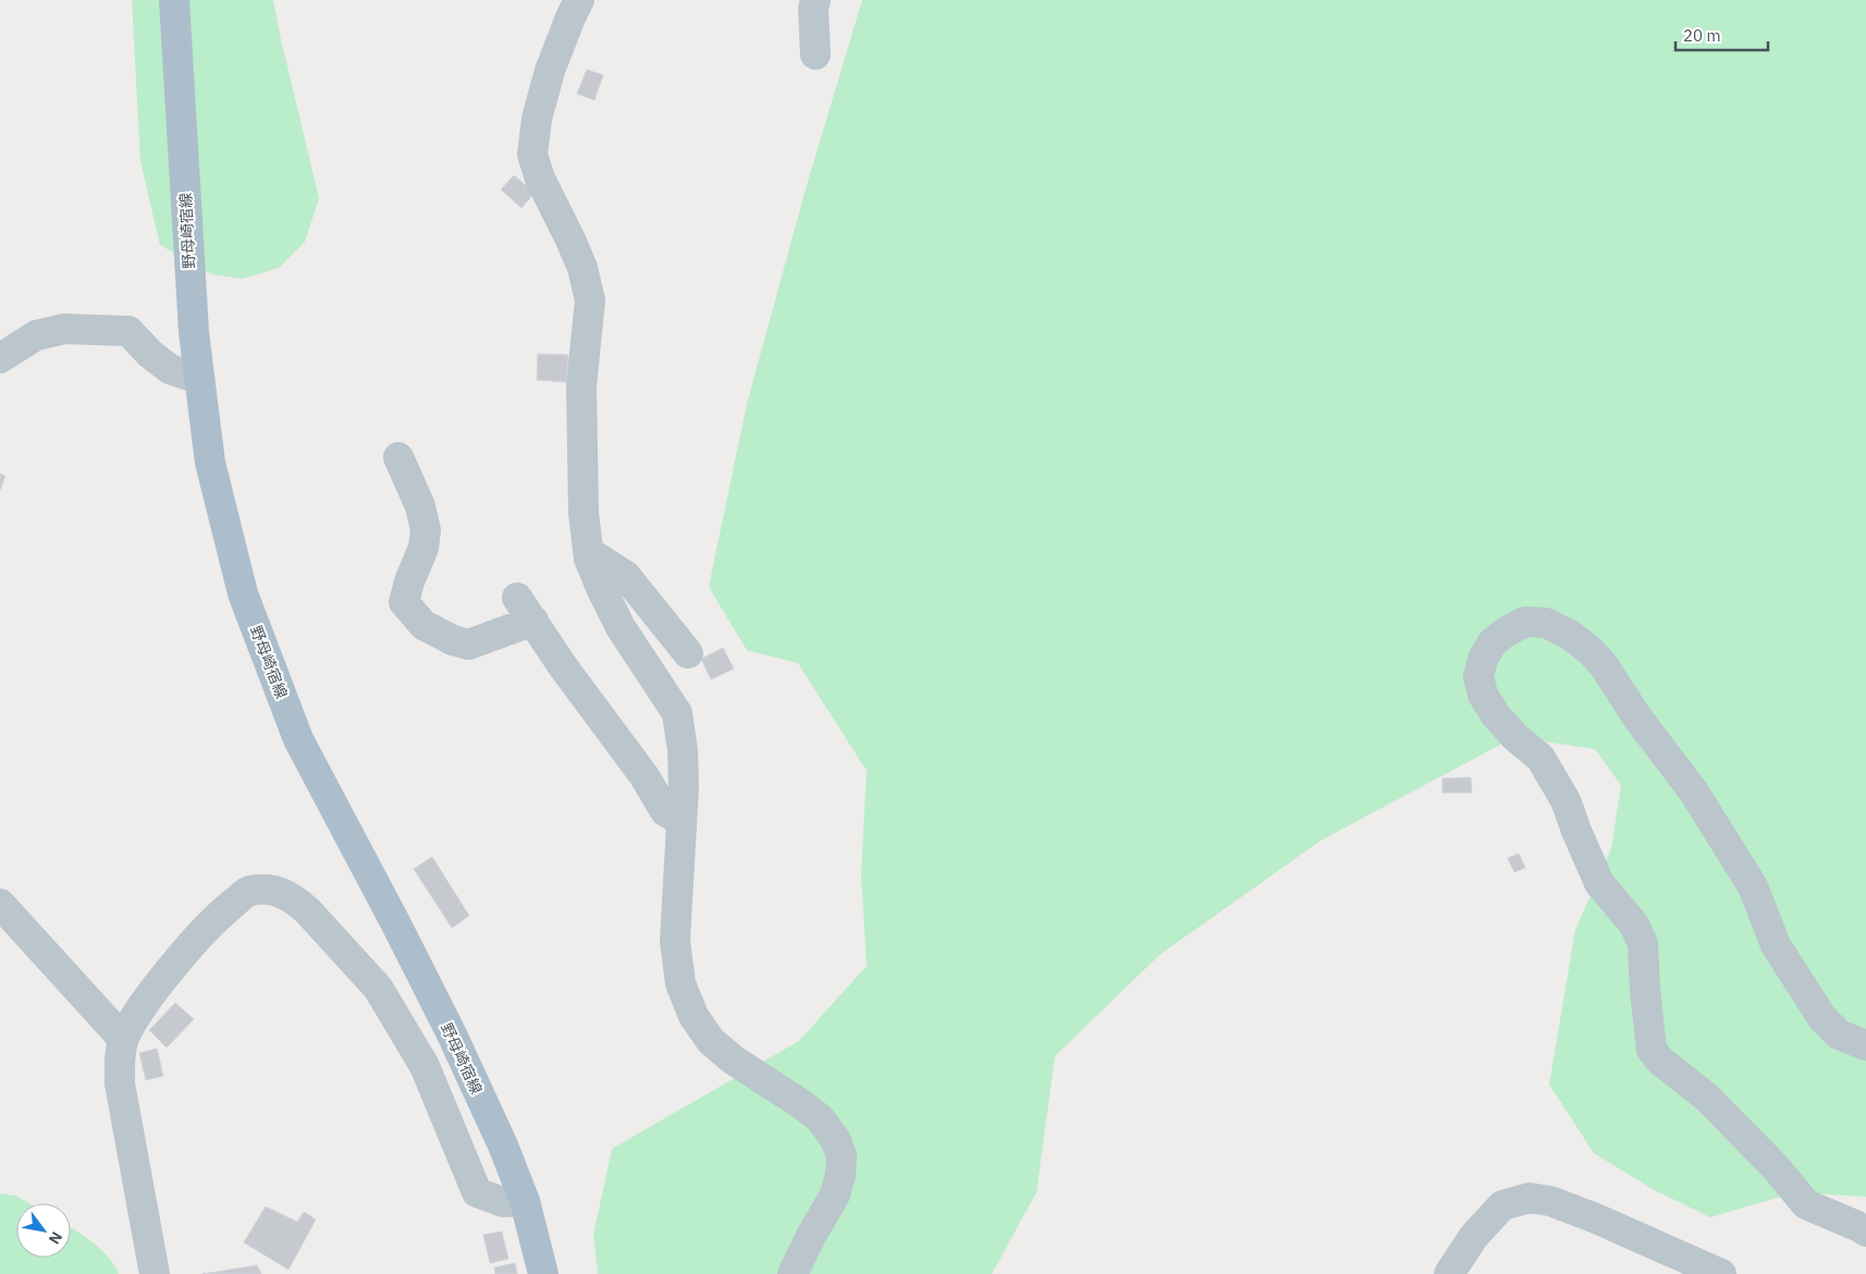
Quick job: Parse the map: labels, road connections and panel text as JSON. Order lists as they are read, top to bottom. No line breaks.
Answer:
{"streets":{"main road":["野母崎宿線"]},"scale_bar":"20 m","north":"bottom right"}
